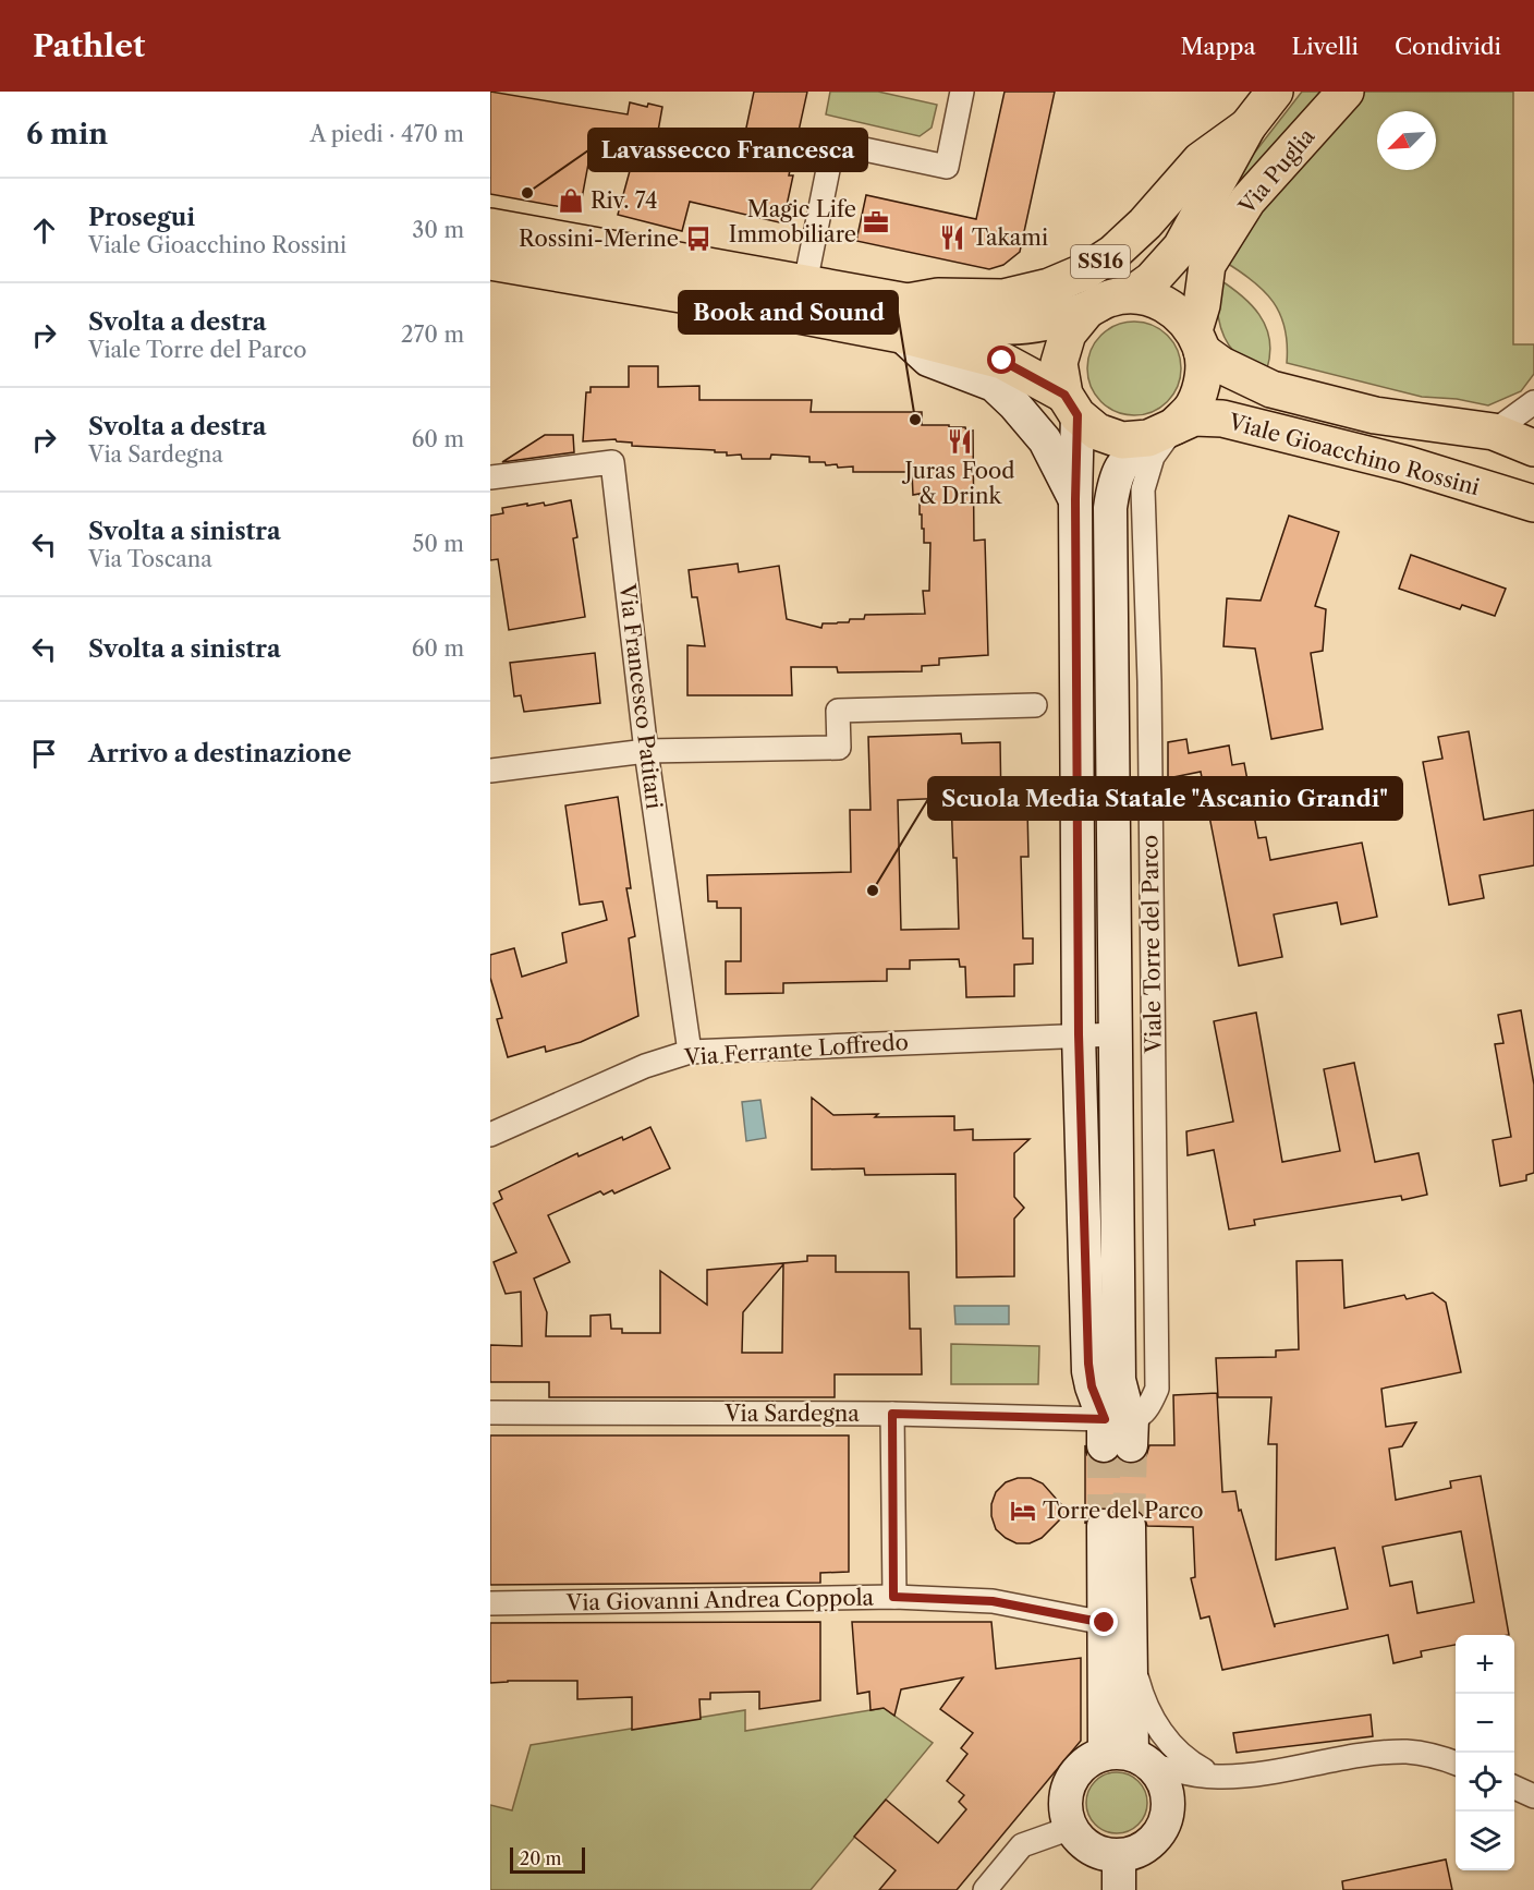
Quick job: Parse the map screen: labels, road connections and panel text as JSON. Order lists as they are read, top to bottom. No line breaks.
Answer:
{"streets":{"main road":["Via Puglia","SS16","Viale Gioacchino Rossini"],"street":["Via Francesco Patitari","Viale Torre del Parco","Via Ferrante Loffredo","Via Sardegna","Via Giovanni Andrea Coppola"]},"crossings":[["Via Puglia","SS16"],["Via Puglia","Viale Gioacchino Rossini"],["Via Puglia","Viale Torre del Parco"],["SS16","Viale Gioacchino Rossini"],["Viale Gioacchino Rossini","Viale Torre del Parco"],["Via Francesco Patitari","Via Ferrante Loffredo"],["Viale Torre del Parco","Via Ferrante Loffredo"],["Viale Torre del Parco","Via Sardegna"]],"places":{"other":["Lavassecco Francesca","Book and Sound","Scuola Media Statale \"Ascanio Grandi\""],"shop":["Riv. 74"],"office":["Magic Life Immobiliare"],"restaurant":["Takami","Juras Food & Drink"],"bus stop":["Rossini-Merine"],"hotel":["Torre del Parco"]},"scale_bar":"20 m","north":"bottom left","page":{"header":"Pathlet","nav":["Mappa","Livelli","Condividi"],"heading":["6 min","A piedi · 470 m"],"list":[["Prosegui","Viale Gioacchino Rossini","30 m"],["Svolta a destra","Viale Torre del Parco","270 m"],["Svolta a destra","Via Sardegna","60 m"],["Svolta a sinistra","Via Toscana","50 m"],["Svolta a sinistra","60 m"],"Arrivo a destinazione"],"map_buttons":["+","−"],"scale":"20 m"}}
